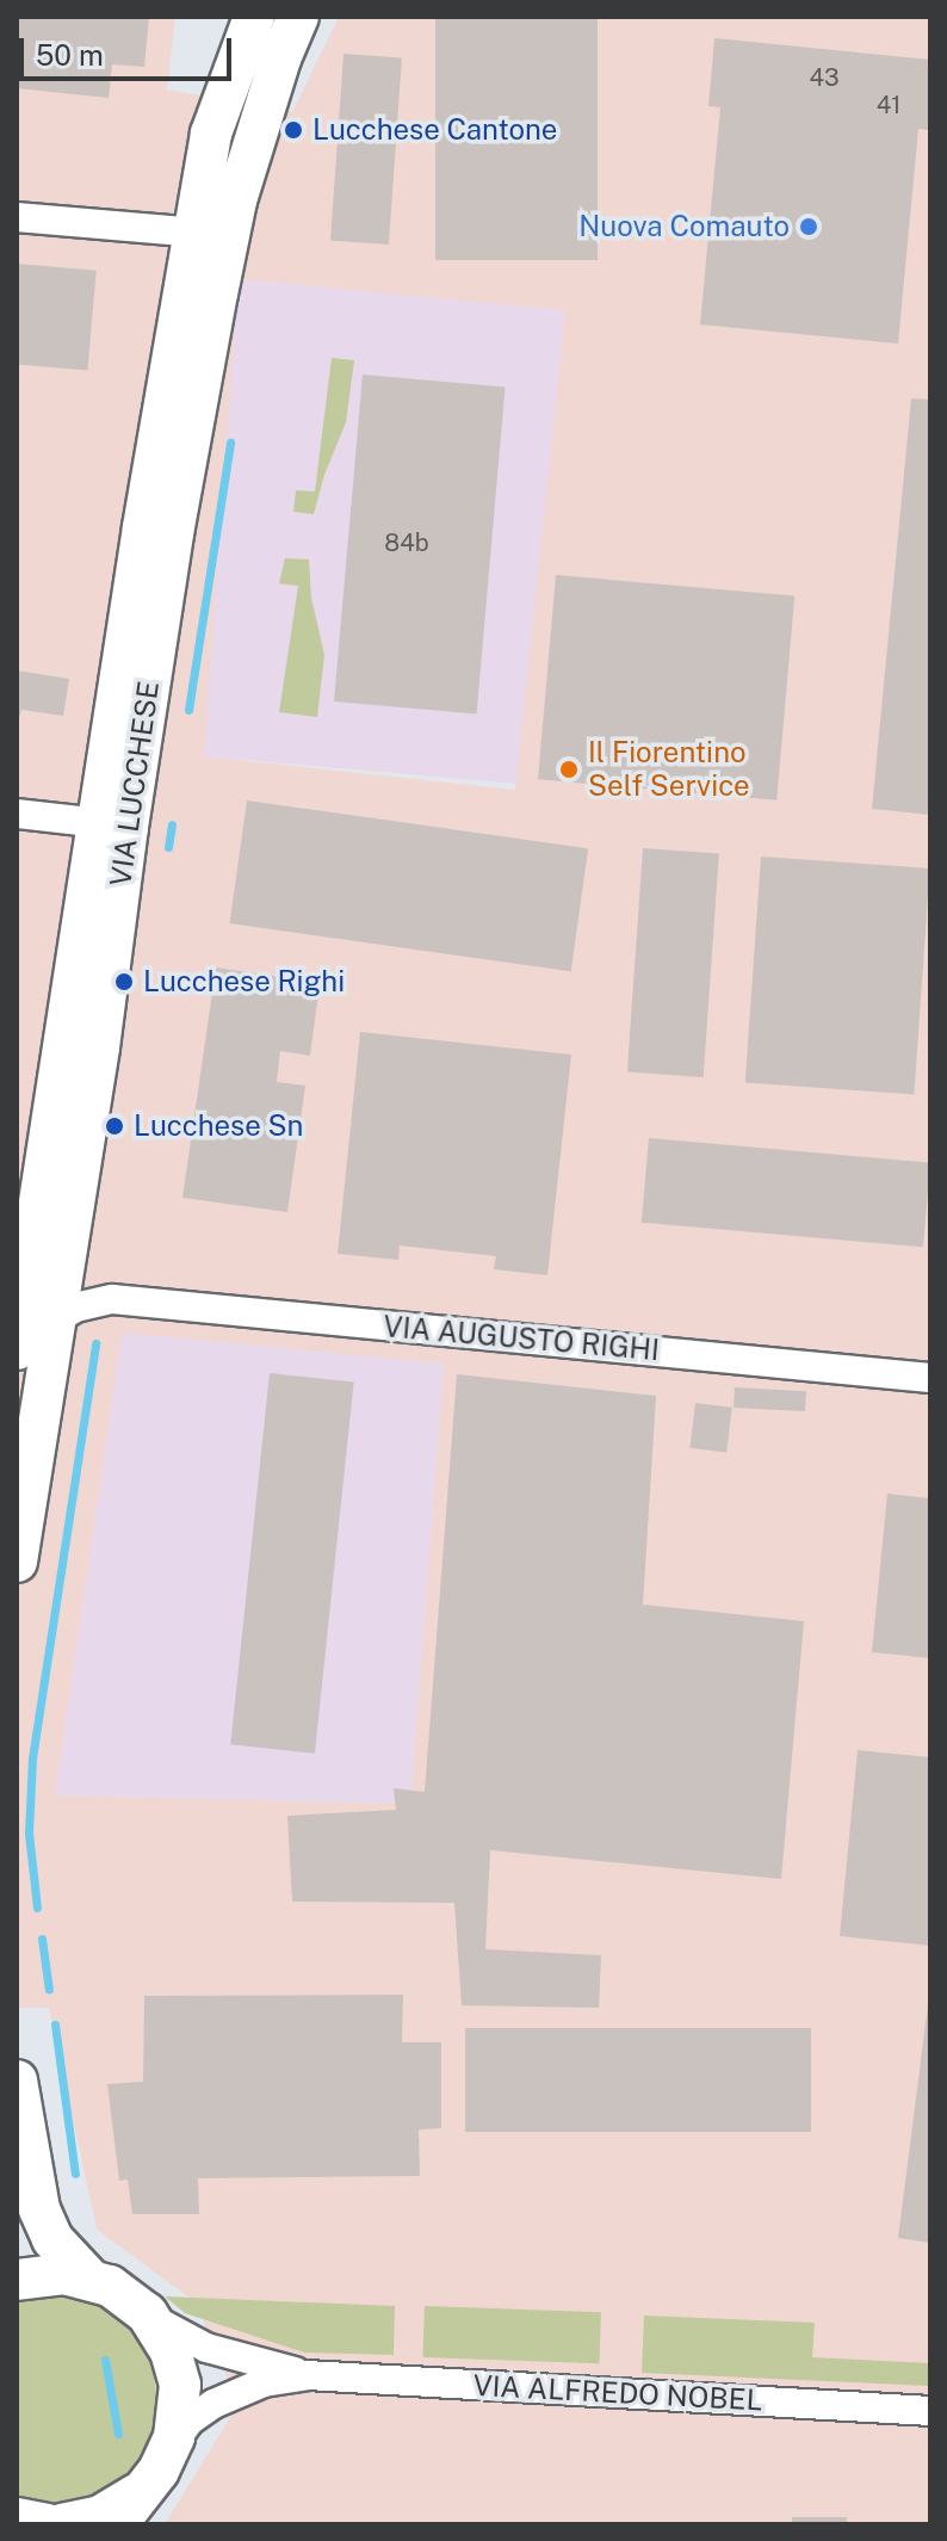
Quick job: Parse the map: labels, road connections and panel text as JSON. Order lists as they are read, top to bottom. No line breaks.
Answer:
{"streets":{"main road":["VIA LUCCHESE"],"street":["VIA AUGUSTO RIGHI","VIA ALFREDO NOBEL"]},"crossings":[["VIA LUCCHESE","VIA AUGUSTO RIGHI"]],"places":["Lucchese Cantone","Nuova Comauto","Il Fiorentino Self Service","Lucchese Righi","Lucchese Sn"],"house_numbers":["43","41","84b"],"scale_bar":"50 m"}
